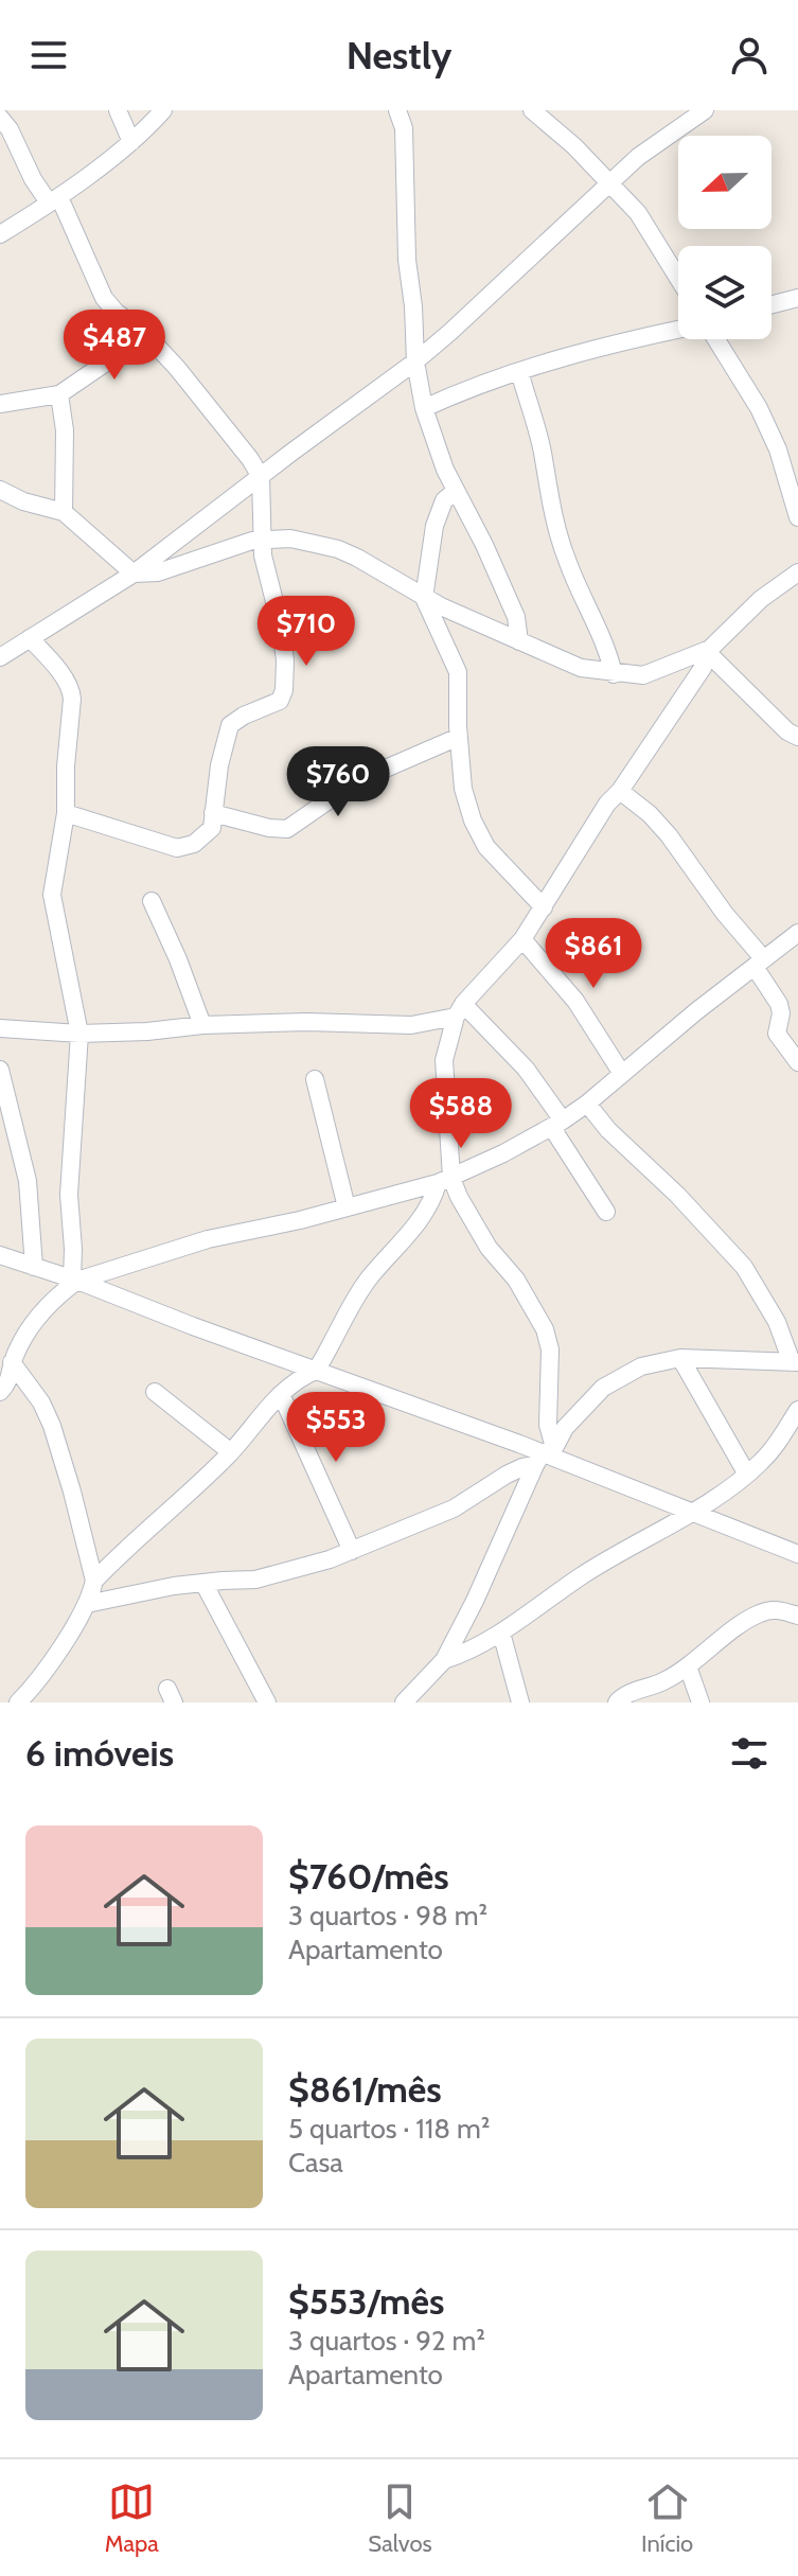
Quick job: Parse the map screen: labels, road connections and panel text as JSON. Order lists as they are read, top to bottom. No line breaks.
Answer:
{"north":"left","page":{"header":"Nestly","price":["$487","$710","$760","$861","$588","$553"],"heading":"6 imóveis","list":[{"name":"$760/mês","note":"3 quartos · 98 m² · Apartamento"},{"name":"$861/mês","note":"5 quartos · 118 m² · Casa"},{"name":"$553/mês","note":"3 quartos · 92 m² · Apartamento"}],"tabs":["Mapa","Salvos","Início"]}}
